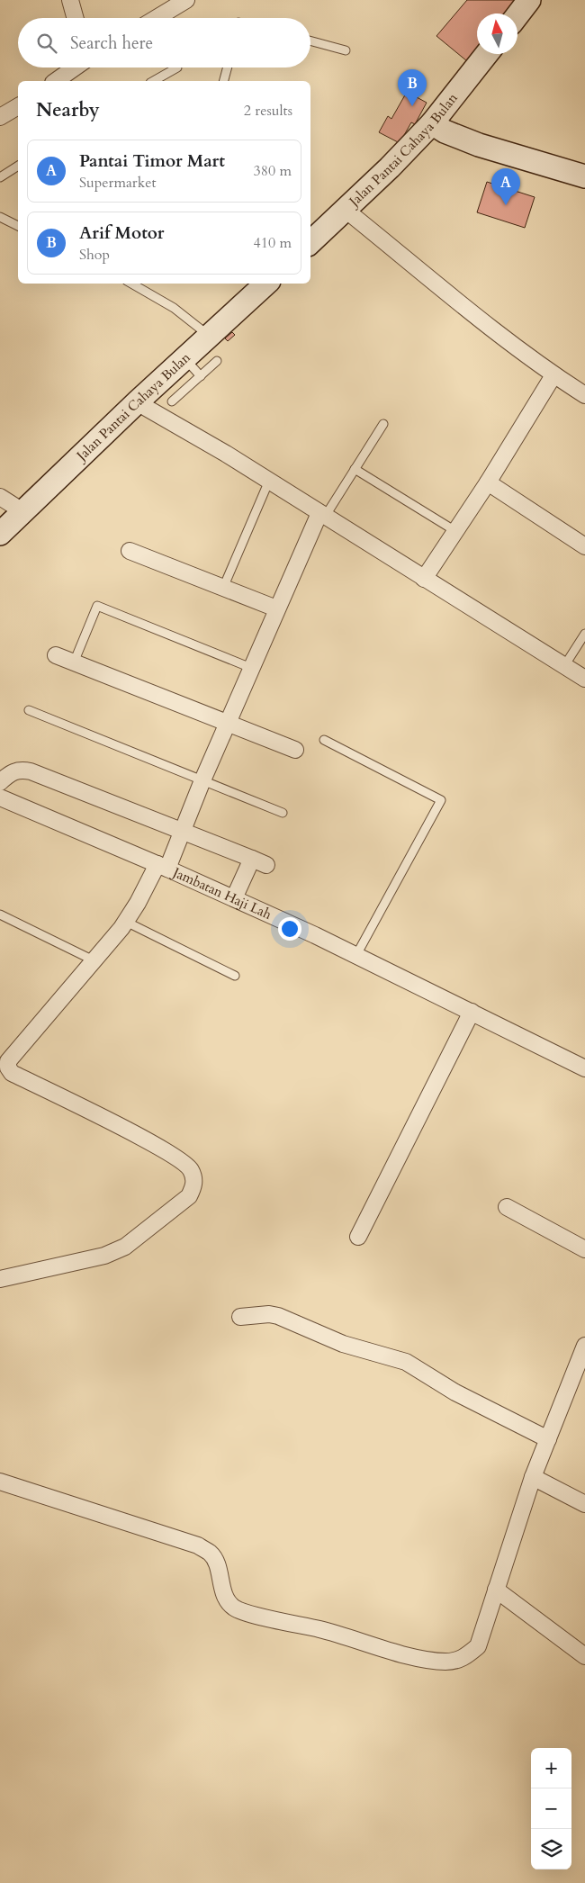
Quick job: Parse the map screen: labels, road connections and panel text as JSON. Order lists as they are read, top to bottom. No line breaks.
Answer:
{"streets":{"street":["Jalan Pantai Cahaya Bulan","Jambatan Haji Lah"]},"north":"top","page":{"search":"Search here","pins":["B","A"],"heading":["Nearby","2 results"],"list":[{"mark":"A","name":"Pantai Timor Mart","note":"Supermarket","value":"380 m"},{"mark":"B","name":"Arif Motor","note":"Shop","value":"410 m"}],"map_buttons":["+","−"]}}
